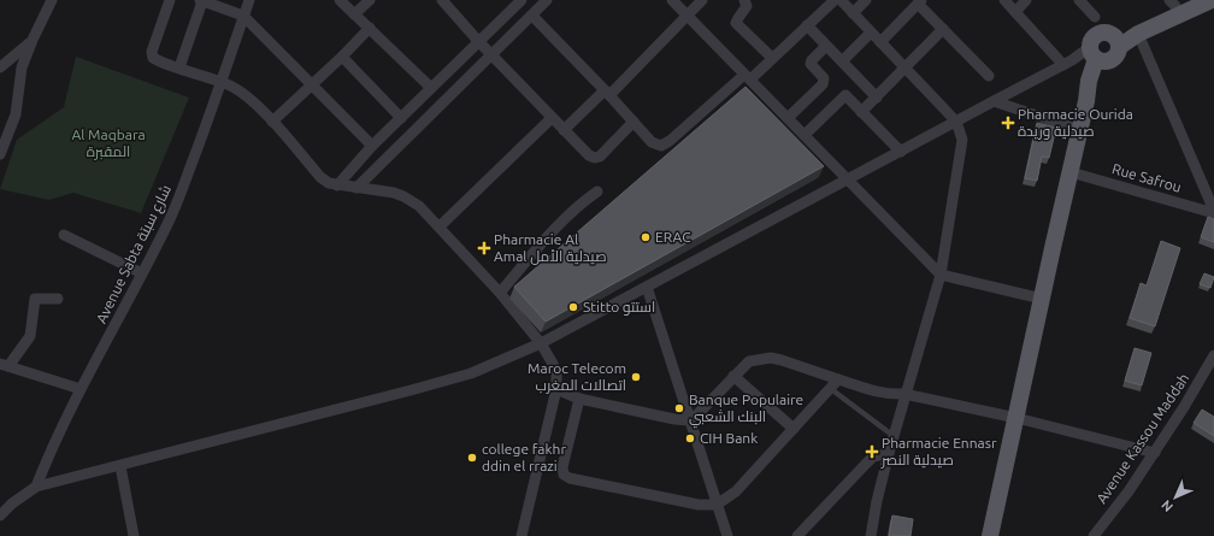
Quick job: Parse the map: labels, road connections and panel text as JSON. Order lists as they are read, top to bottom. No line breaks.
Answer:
{"streets":{"street":["Rue Safrou","Avenue Sabta شارع سبتة","Avenue Kassou Maddah"]},"parks":["Al Maqbara المقبرة"],"places":{"health":["Pharmacie Ourida صيدلية وريدة","Pharmacie Al Amal صيدلية الأمل","Pharmacie Ennasr صيدلية النصر"],"other":["ERAC","Stitto استتو","Maroc Telecom اتصالات المغرب","Banque Populaire البنك الشعبي","CIH Bank","college fakhr ddin el rrazi"]},"north":"bottom left"}
